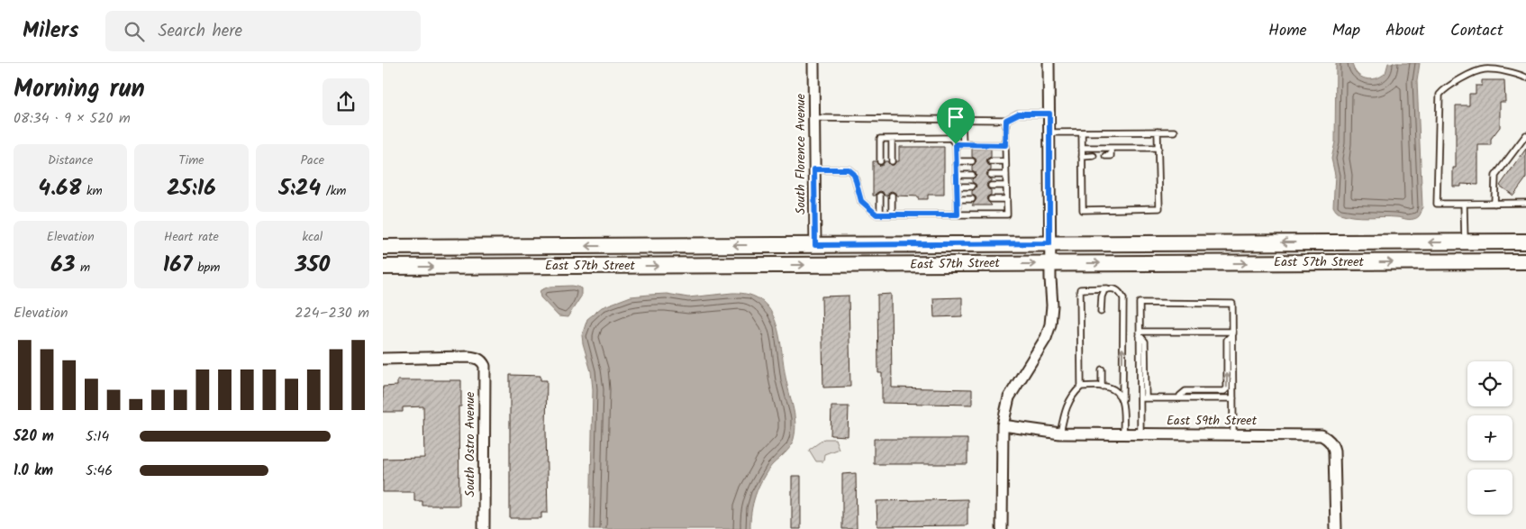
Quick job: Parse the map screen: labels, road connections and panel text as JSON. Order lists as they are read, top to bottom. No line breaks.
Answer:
{"streets":{"main road":["East 57th Street"],"street":["South Florence Avenue","East 59th Street","South Ostro Avenue"]},"crossings":[["South Florence Avenue","East 57th Street"]],"page":{"header":"Milers","search":"Search here","nav":["Home","Map","About","Contact"],"heading":["Morning run","08:34 · 9 × 520 m"],"stats":[["Distance","4.68 km"],["Time","25:16"],["Pace","5:24 /km"],["Elevation","63 m"],["Heart rate","167 bpm"],["kcal","350"]],"chart":["Elevation","224–230 m"],"map_buttons":["+","−"],"list":[{"name":"520 m","note":"5:14"},{"name":"1.0 km","note":"5:46"}]}}
